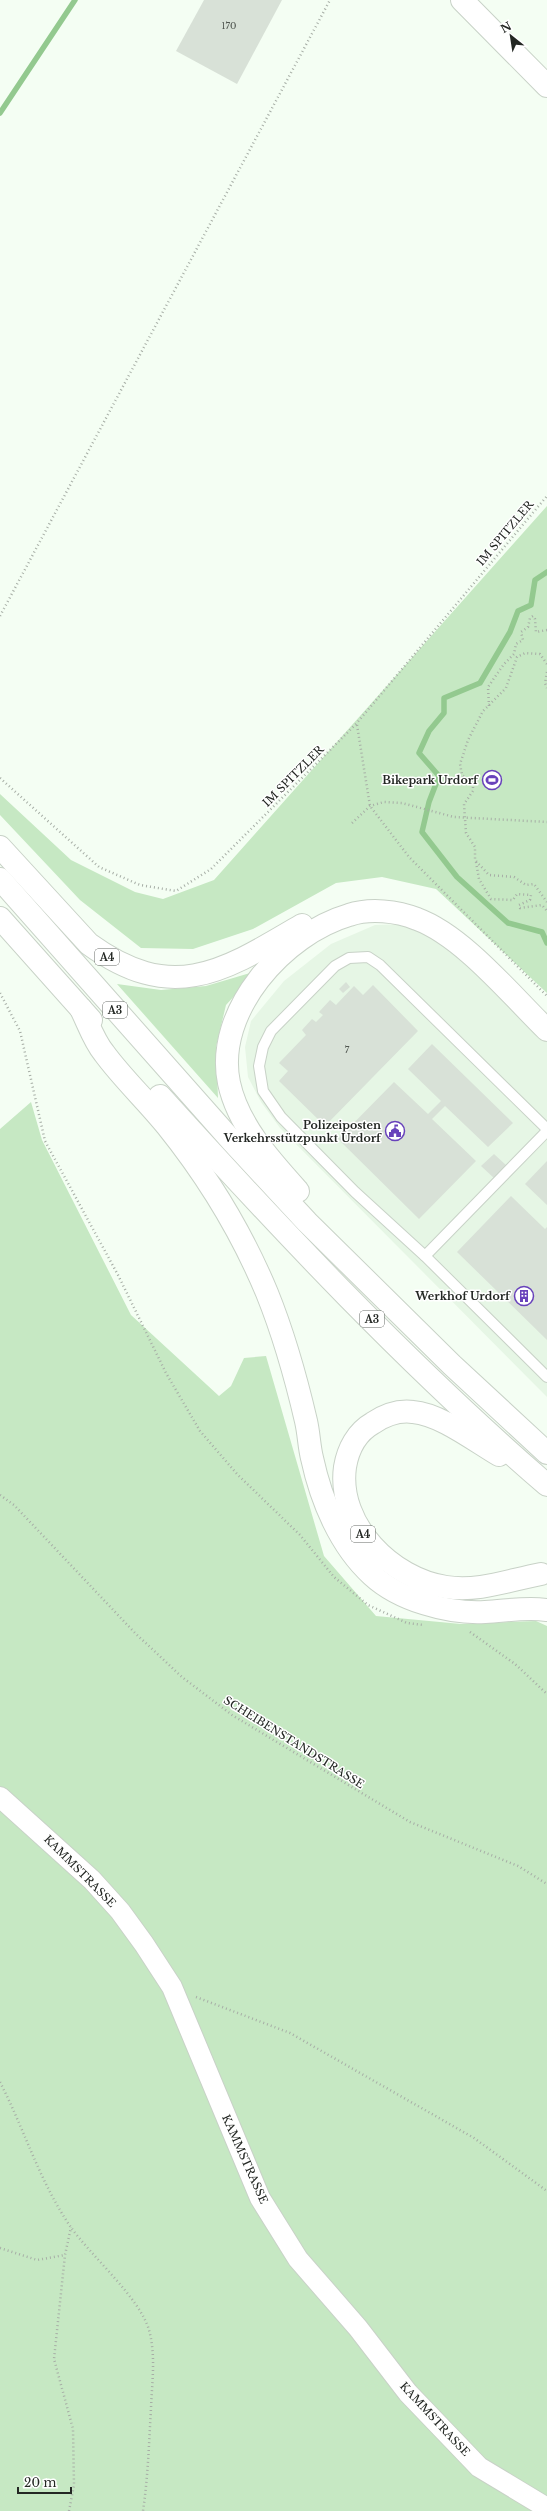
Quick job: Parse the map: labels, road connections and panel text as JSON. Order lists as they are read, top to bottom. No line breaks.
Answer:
{"streets":{"main road":["A4","A3"],"street":["KAMMSTRASSE"],"path":["IM SPITZLER","SCHEIBENSTANDSTRASSE"]},"crossings":[["A4","A3"]],"places":{"sports":["Bikepark Urdorf"],"public building":["Polizeiposten Verkehrsstützpunkt Urdorf"],"building":["Werkhof Urdorf"]},"house_numbers":["170","7"],"scale_bar":"20 m","north":"top left"}
